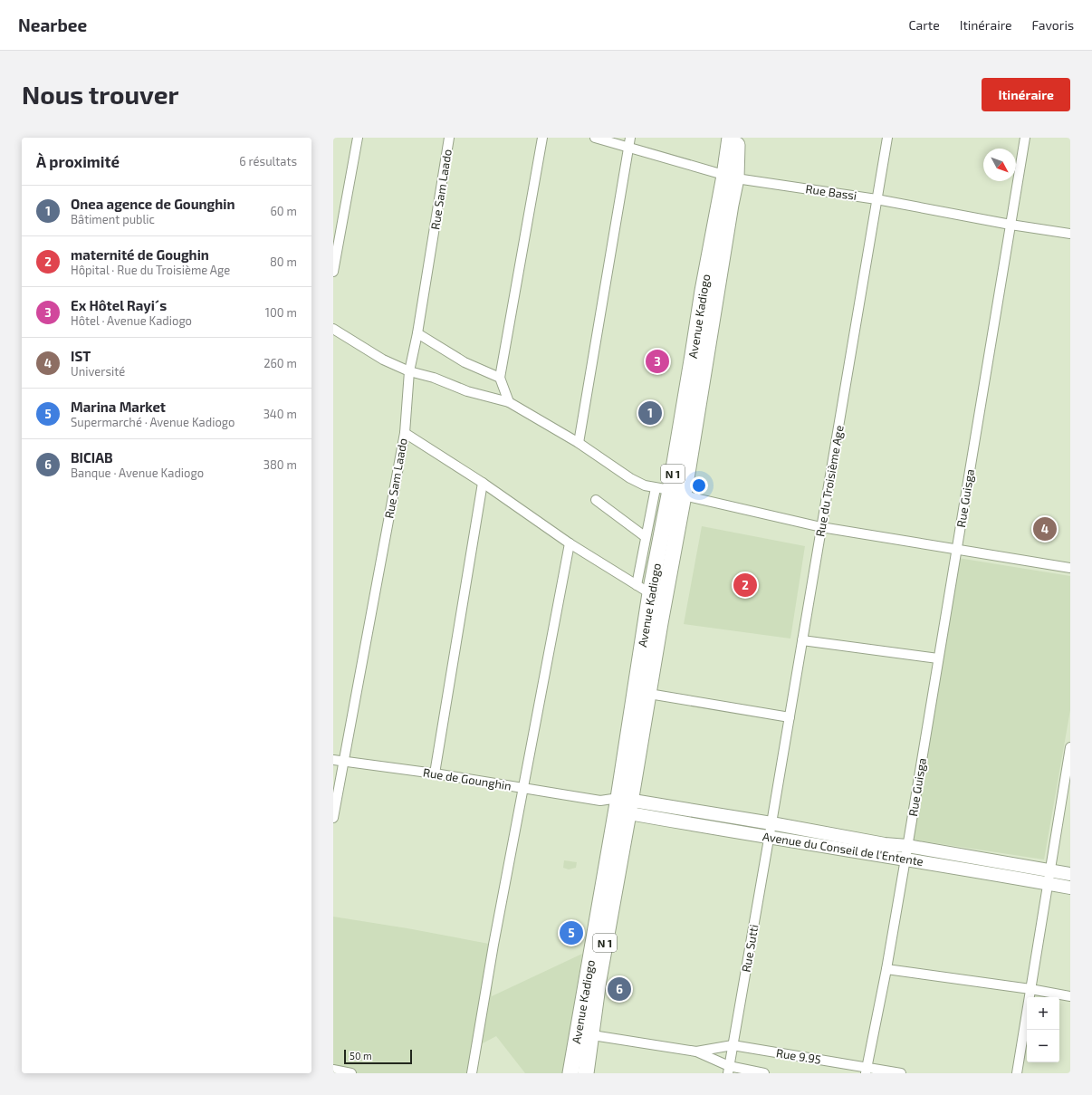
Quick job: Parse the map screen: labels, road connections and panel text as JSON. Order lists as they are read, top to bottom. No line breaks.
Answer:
{"streets":{"highway":["Avenue Kadiogo","N 1"],"street":["Rue Sam Laado","Rue Bassi","Rue du Troisième Age","Rue Guisga","Rue de Gounghin","Avenue du Conseil de l'Entente","Rue Sutti","Rue 9.95"]},"crossings":[["Rue Sam Laado","Rue de Gounghin"],["Rue Bassi","Avenue Kadiogo"],["Rue Bassi","Rue du Troisième Age"],["Rue Bassi","Rue Guisga"],["Avenue Kadiogo","Rue de Gounghin"],["Avenue Kadiogo","Avenue du Conseil de l'Entente"],["Avenue Kadiogo","Rue 9.95"],["Rue du Troisième Age","Avenue du Conseil de l'Entente"],["Rue du Troisième Age","Rue Sutti"],["Rue Guisga","Avenue du Conseil de l'Entente"],["Rue Guisga","Rue 9.95"],["Rue de Gounghin","Avenue du Conseil de l'Entente"],["Avenue du Conseil de l'Entente","Rue Sutti"],["Rue Sutti","Rue 9.95"]],"scale_bar":"50 m","north":"bottom right","page":{"header":"Nearbee","nav":["Carte","Itinéraire","Favoris"],"buttons":"Itinéraire","title":"Nous trouver","heading":["À proximité","6 résultats"],"list":[{"mark":"1","name":"Onea agence de Gounghin","note":"Bâtiment public","value":"60 m"},{"mark":"2","name":"maternité de Goughin","note":"Hôpital · Rue du Troisième Age","value":"80 m"},{"mark":"3","name":"Ex Hôtel Rayi´s","note":"Hôtel · Avenue Kadiogo","value":"100 m"},{"mark":"4","name":"IST","note":"Université","value":"260 m"},{"mark":"5","name":"Marina Market","note":"Supermarché · Avenue Kadiogo","value":"340 m"},{"mark":"6","name":"BICIAB","note":"Banque · Avenue Kadiogo","value":"380 m"}],"pins":["3","1","4","2","5","6"],"map_buttons":["+","−"],"scale":"50 m"}}
